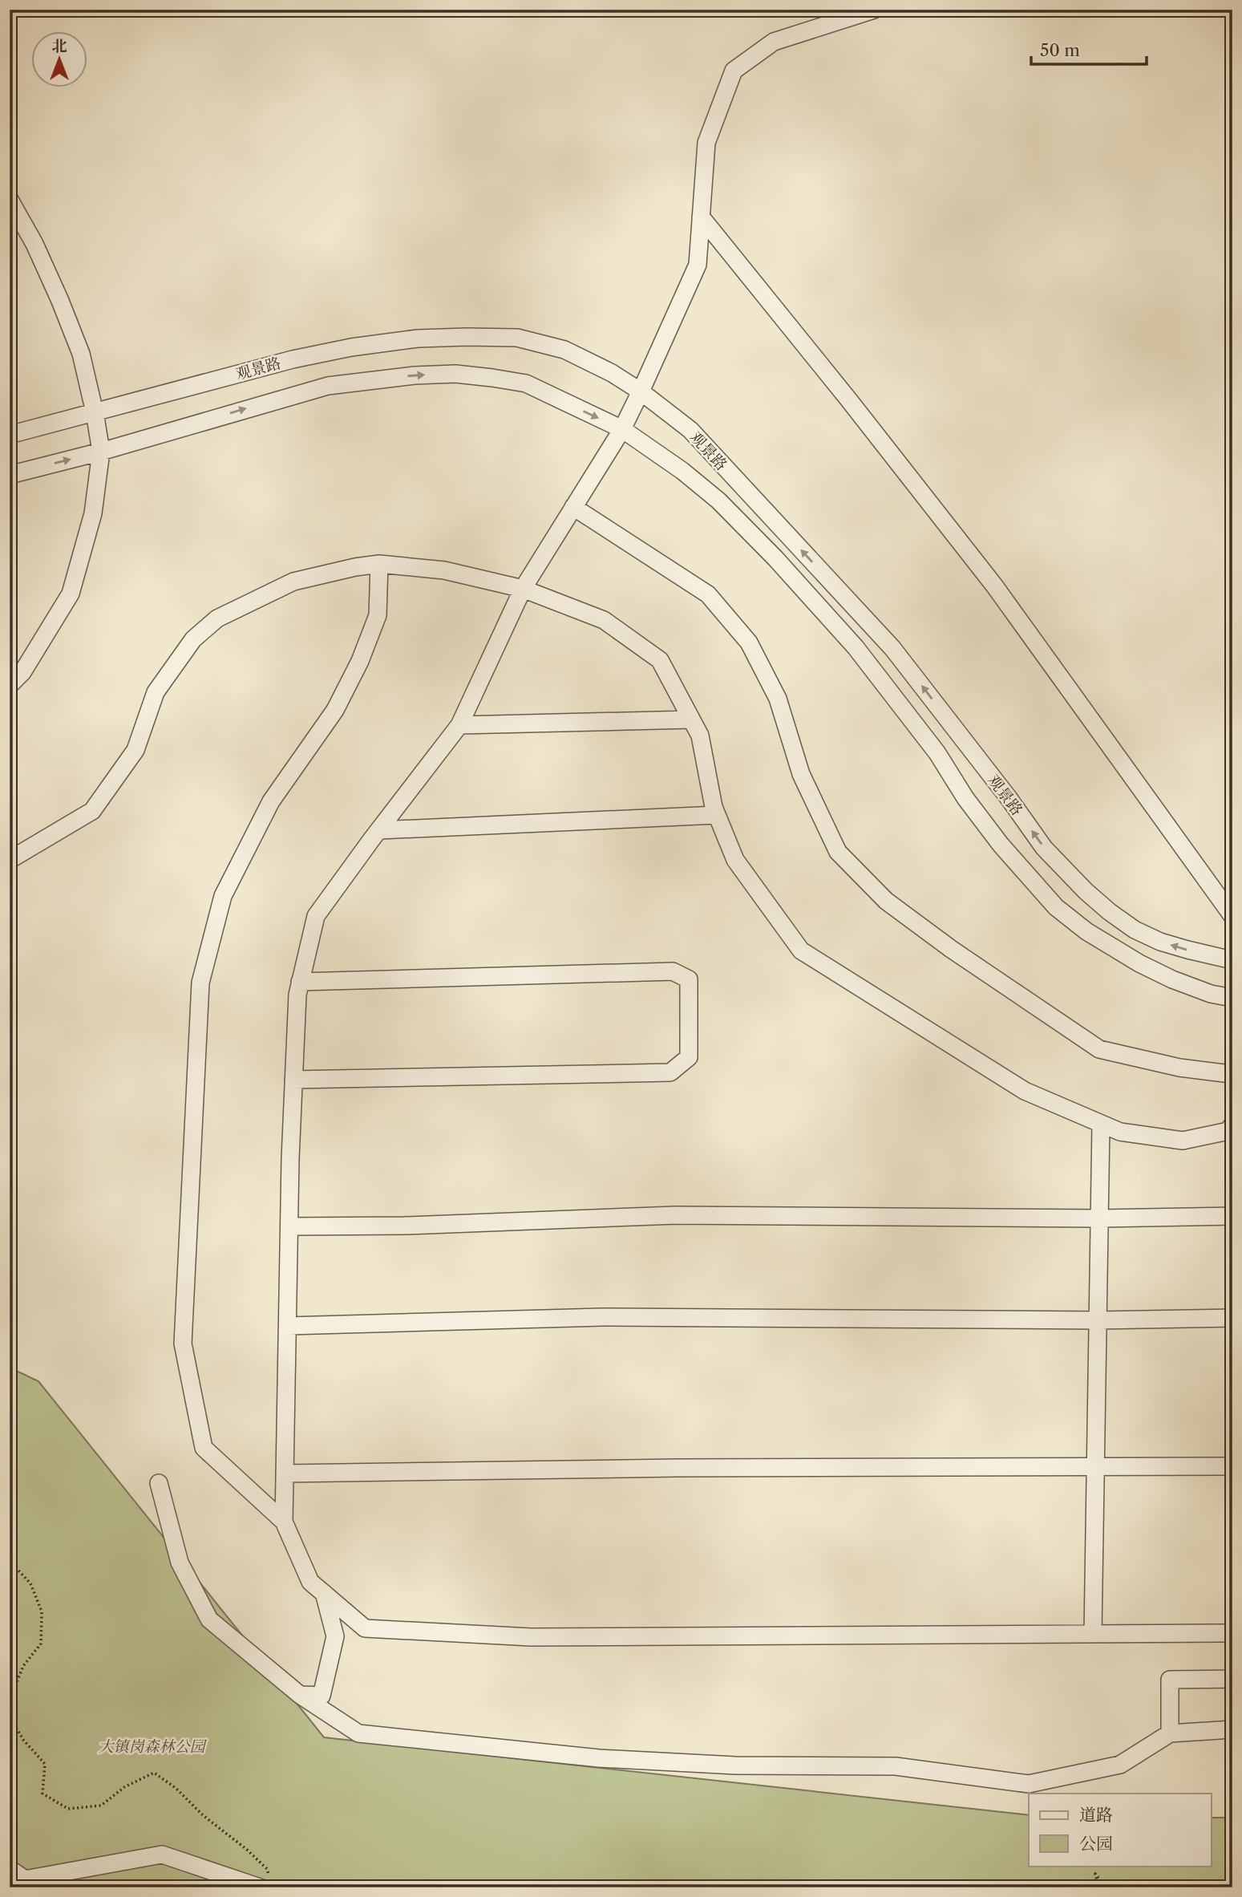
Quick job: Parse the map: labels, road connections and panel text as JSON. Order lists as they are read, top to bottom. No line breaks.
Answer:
{"streets":{"street":["观景路"]},"parks":["大镇岗森林公园"],"legend":["道路","公园"],"scale_bar":"50 m","north":"top"}
